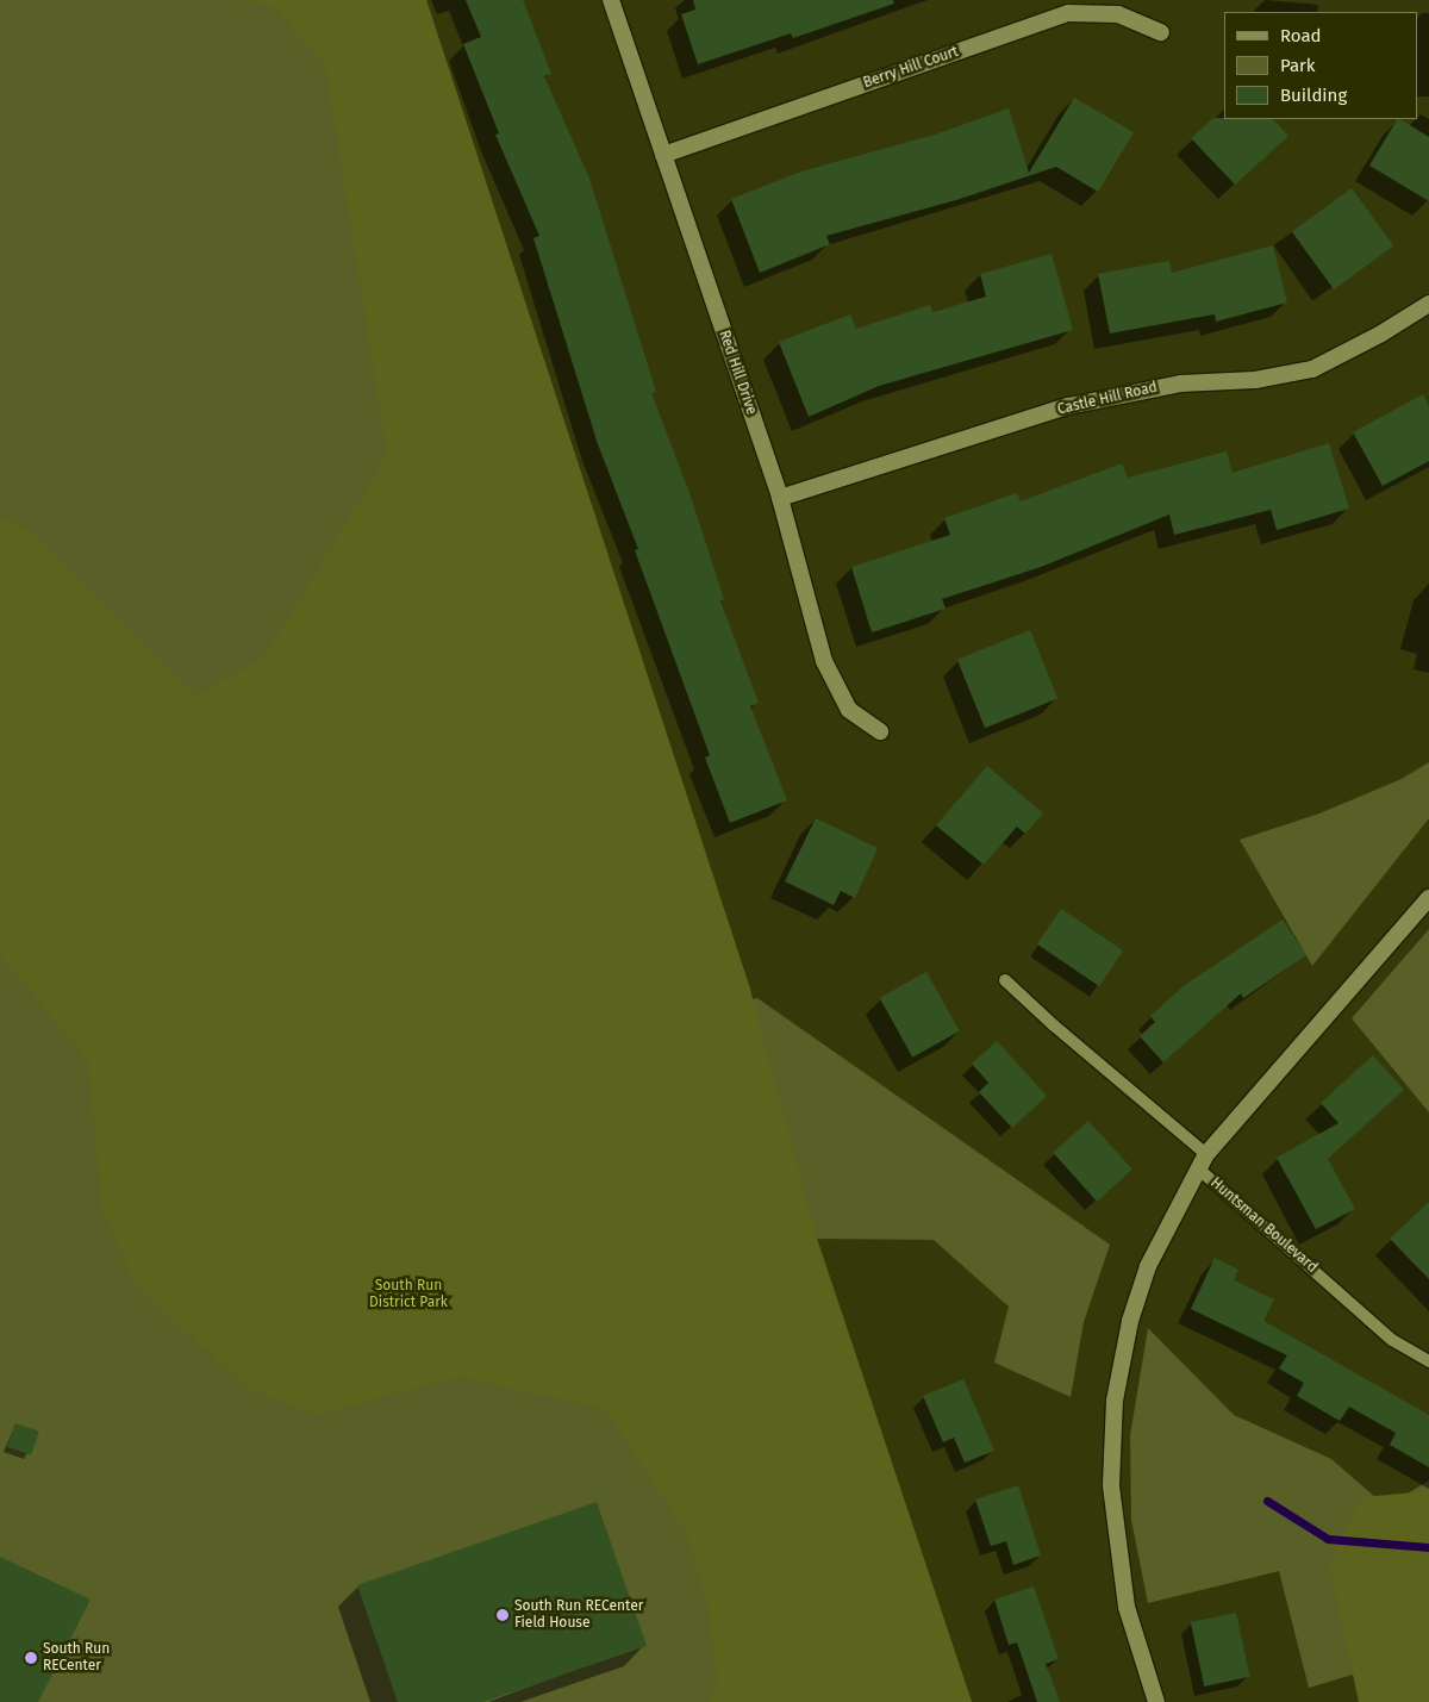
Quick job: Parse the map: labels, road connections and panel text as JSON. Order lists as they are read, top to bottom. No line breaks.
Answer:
{"streets":{"street":["Berry Hill Court","Red Hill Drive","Castle Hill Road","Huntsman Boulevard"]},"crossings":[["Berry Hill Court","Red Hill Drive"],["Red Hill Drive","Castle Hill Road"]],"parks":["South Run District Park"],"places":["South Run RECenter Field House","South Run RECenter"],"legend":["Road","Park","Building"]}
